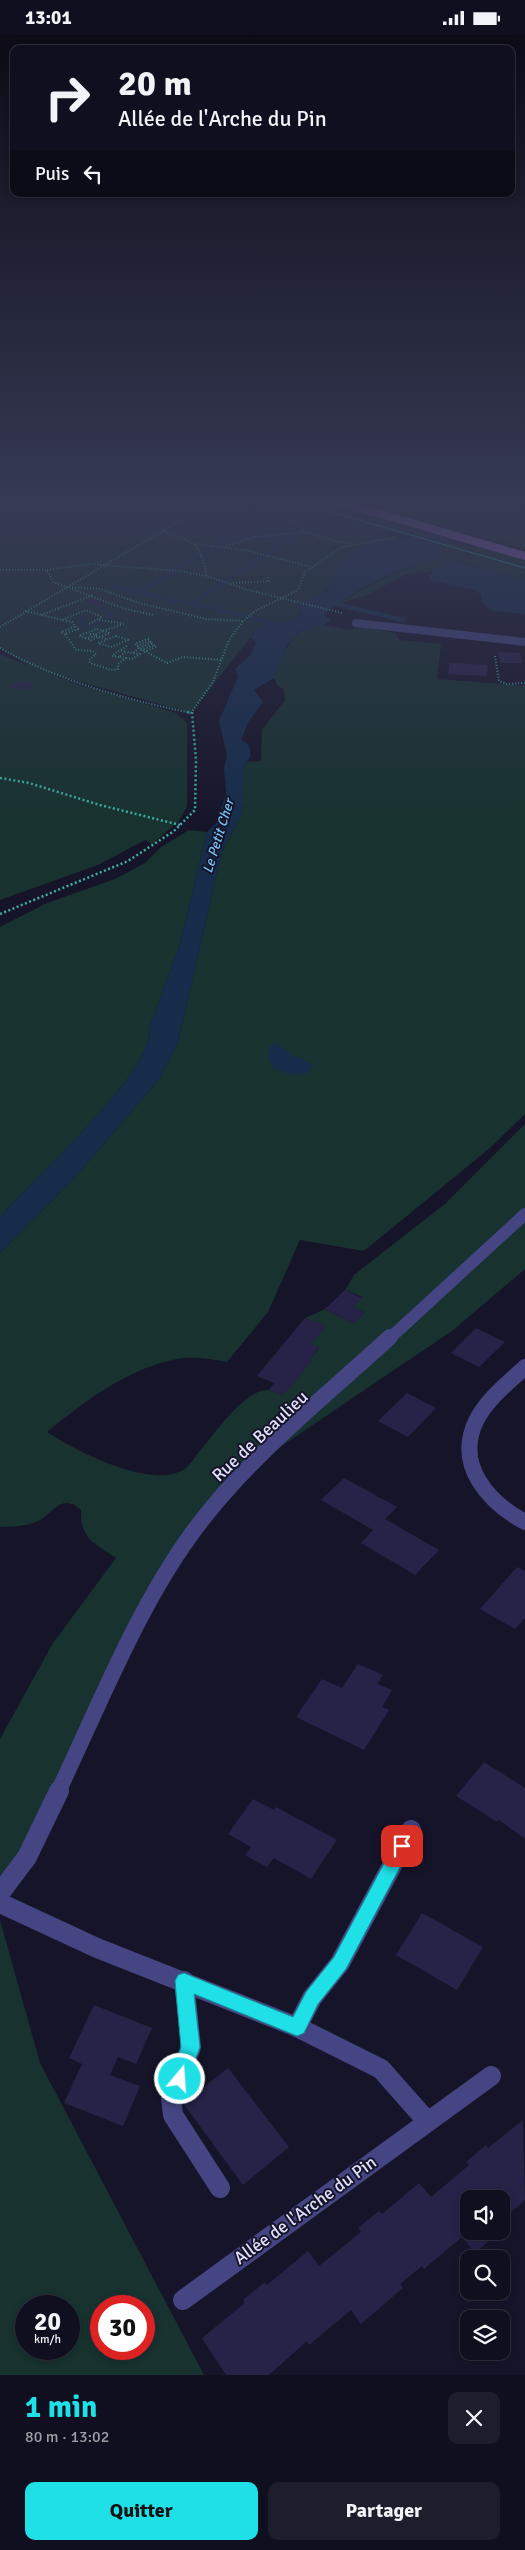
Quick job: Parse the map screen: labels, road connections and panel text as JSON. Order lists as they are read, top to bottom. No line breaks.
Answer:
{"streets":{"street":["Rue de Beaulieu","Allée de l'Arche du Pin"]},"water":["Le Petit Cher"],"page":{"status":"13:01","turn":["20 m","Allée de l'Arche du Pin"],"then":"Puis","speed":"20 km/h","limit":"30","heading":["1 min","80 m · 13:02"],"buttons":["Quitter","Partager"]}}
